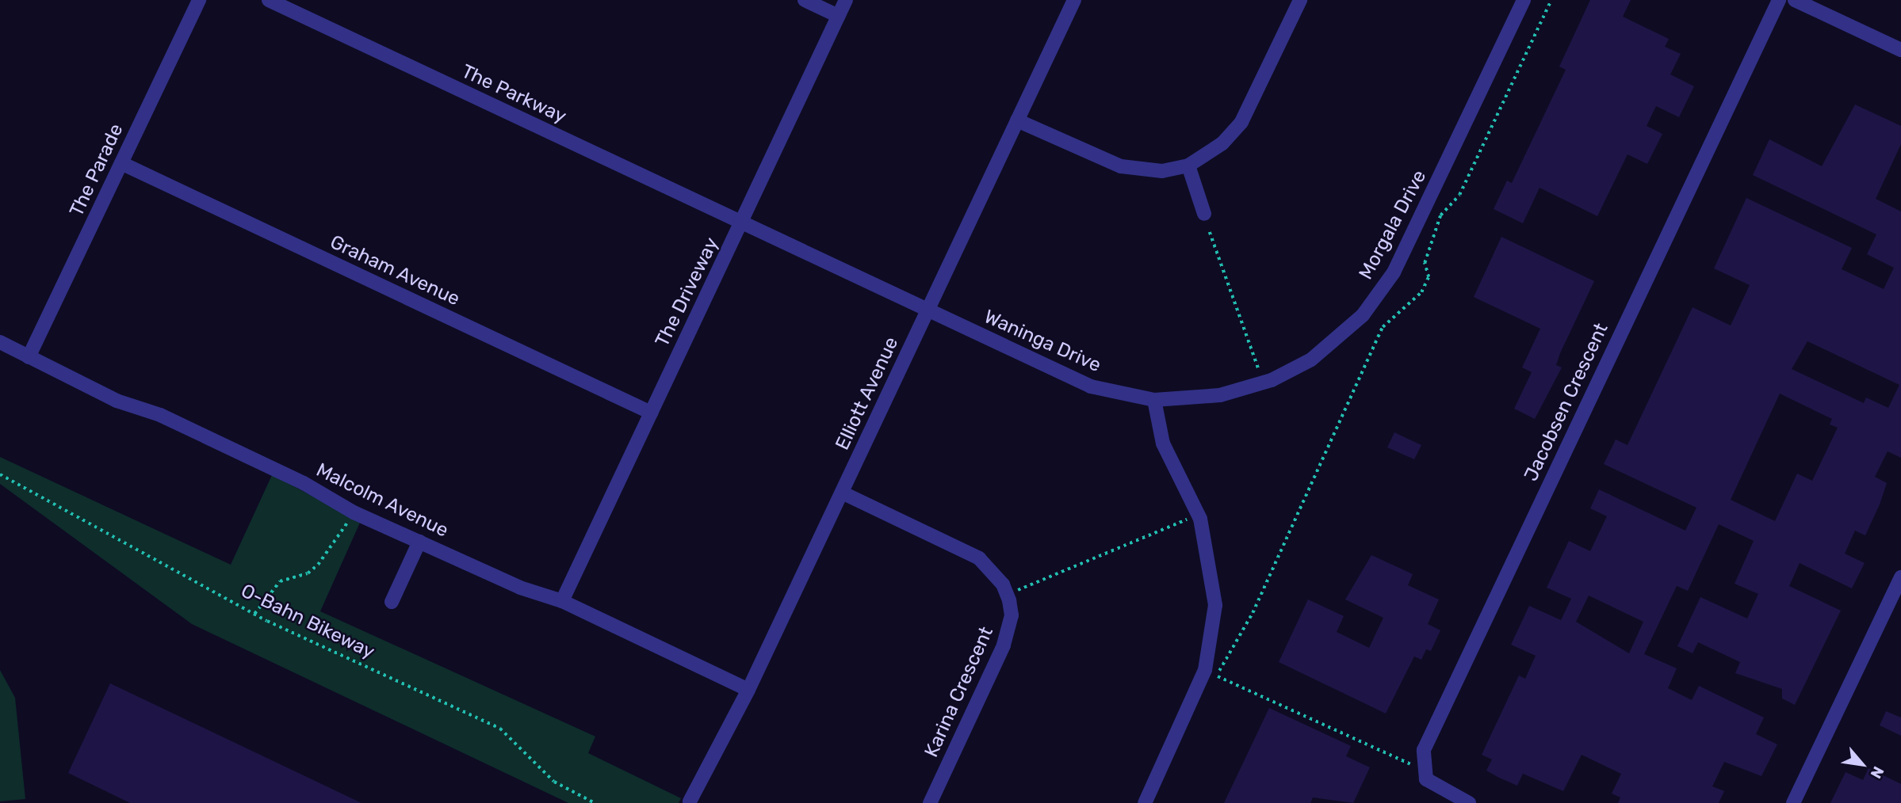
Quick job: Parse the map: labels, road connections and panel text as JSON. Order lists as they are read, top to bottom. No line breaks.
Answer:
{"streets":{"street":["The Parkway","The Parade","Morgala Drive","Graham Avenue","The Driveway","Waninga Drive","Elliott Avenue","Jacobsen Crescent","Malcolm Avenue","Karina Crescent"],"path":["O-Bahn Bikeway"]},"crossings":[["The Parkway","The Driveway"],["The Parkway","Waninga Drive"],["The Parade","Graham Avenue"],["The Parade","Malcolm Avenue"],["Morgala Drive","Waninga Drive"],["Graham Avenue","The Driveway"],["The Driveway","Waninga Drive"],["The Driveway","Malcolm Avenue"],["Waninga Drive","Elliott Avenue"],["Elliott Avenue","Malcolm Avenue"]],"north":"bottom right"}
